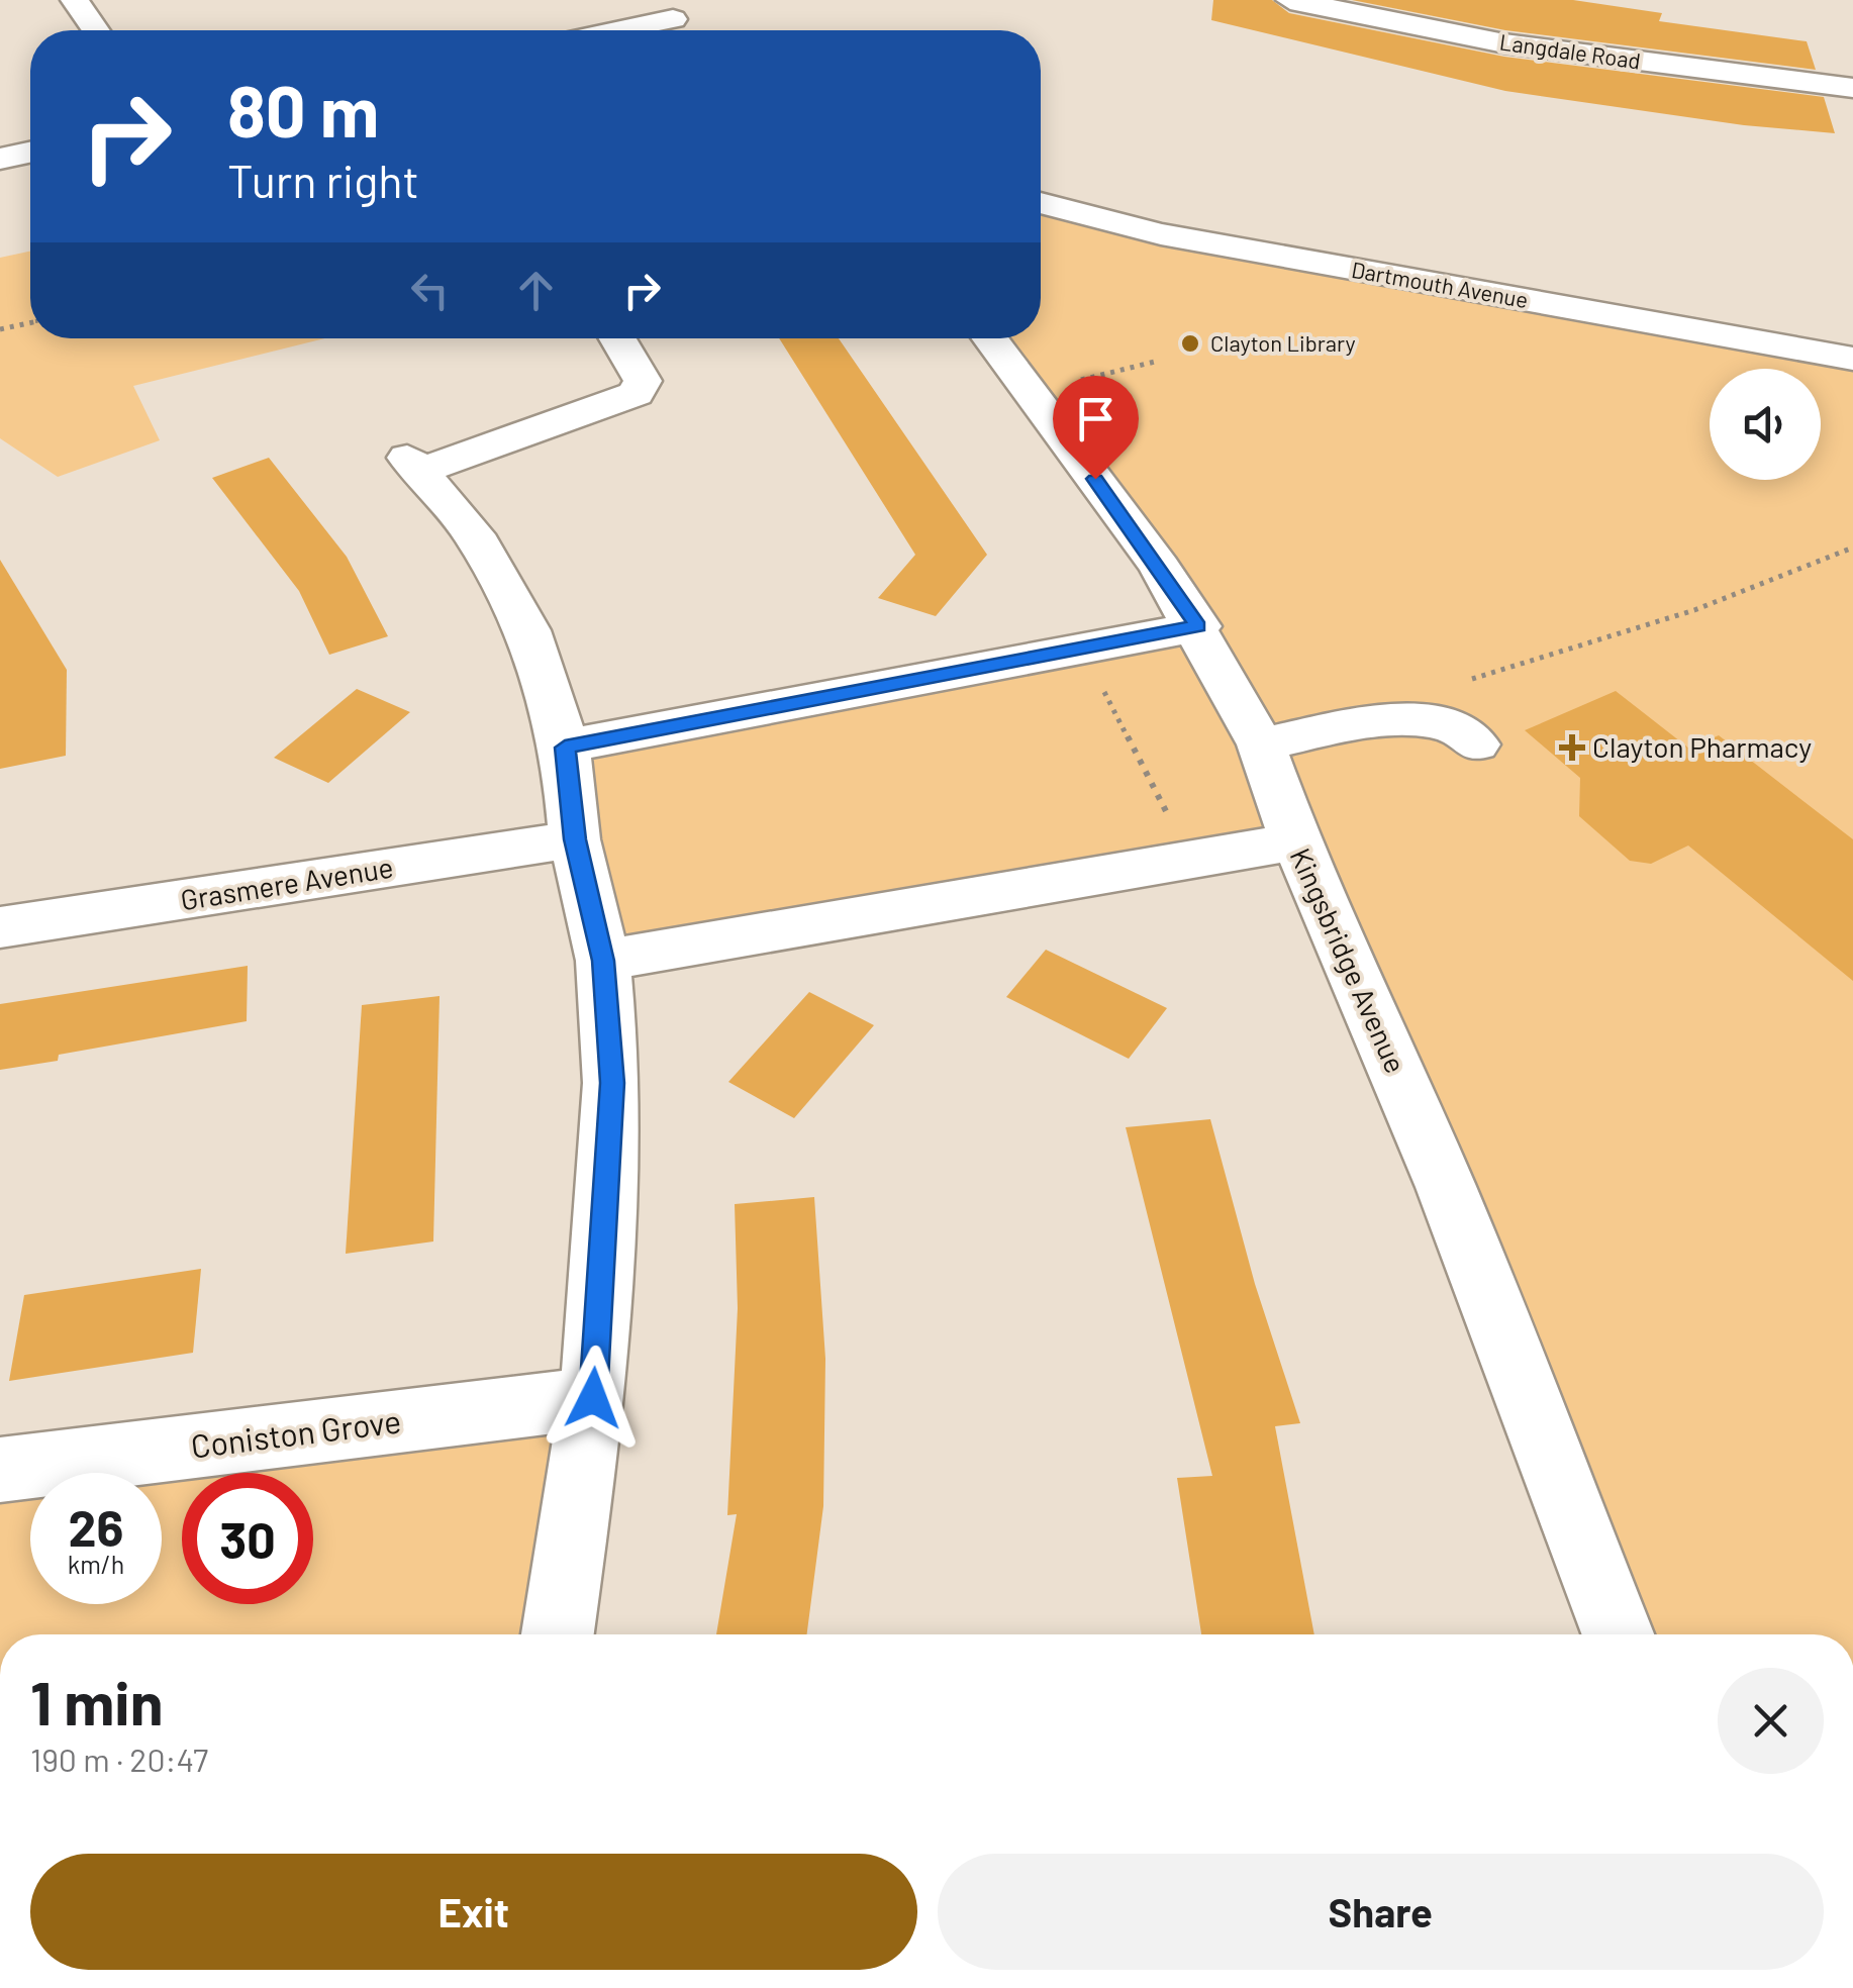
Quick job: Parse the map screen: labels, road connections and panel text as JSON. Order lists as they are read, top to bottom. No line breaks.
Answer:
{"streets":{"street":["Langdale Road","Dartmouth Avenue","Grasmere Avenue","Kingsbridge Avenue","Coniston Grove"]},"places":{"other":["Clayton Library"],"health":["Clayton Pharmacy"]},"page":{"turn":["80 m","Turn right"],"speed":"26 km/h","limit":"30","heading":["1 min","190 m · 20:47"],"buttons":["Exit","Share"]}}
